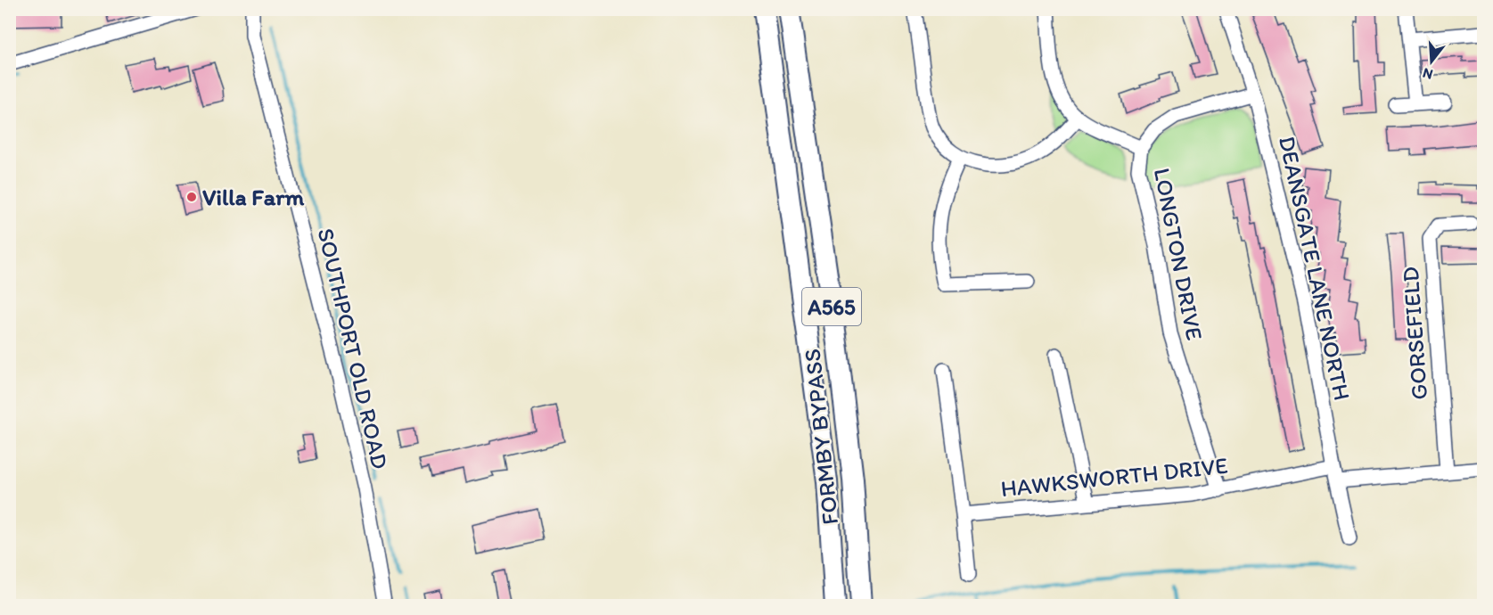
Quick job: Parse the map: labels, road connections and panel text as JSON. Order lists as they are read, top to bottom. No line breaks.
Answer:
{"streets":{"highway":["A565","FORMBY BYPASS"],"street":["LONGTON DRIVE","DEANSGATE LANE NORTH","GORSEFIELD","SOUTHPORT OLD ROAD","HAWKSWORTH DRIVE"]},"crossings":[["LONGTON DRIVE","DEANSGATE LANE NORTH"],["LONGTON DRIVE","HAWKSWORTH DRIVE"],["DEANSGATE LANE NORTH","HAWKSWORTH DRIVE"]],"places":["Villa Farm"],"north":"bottom"}
